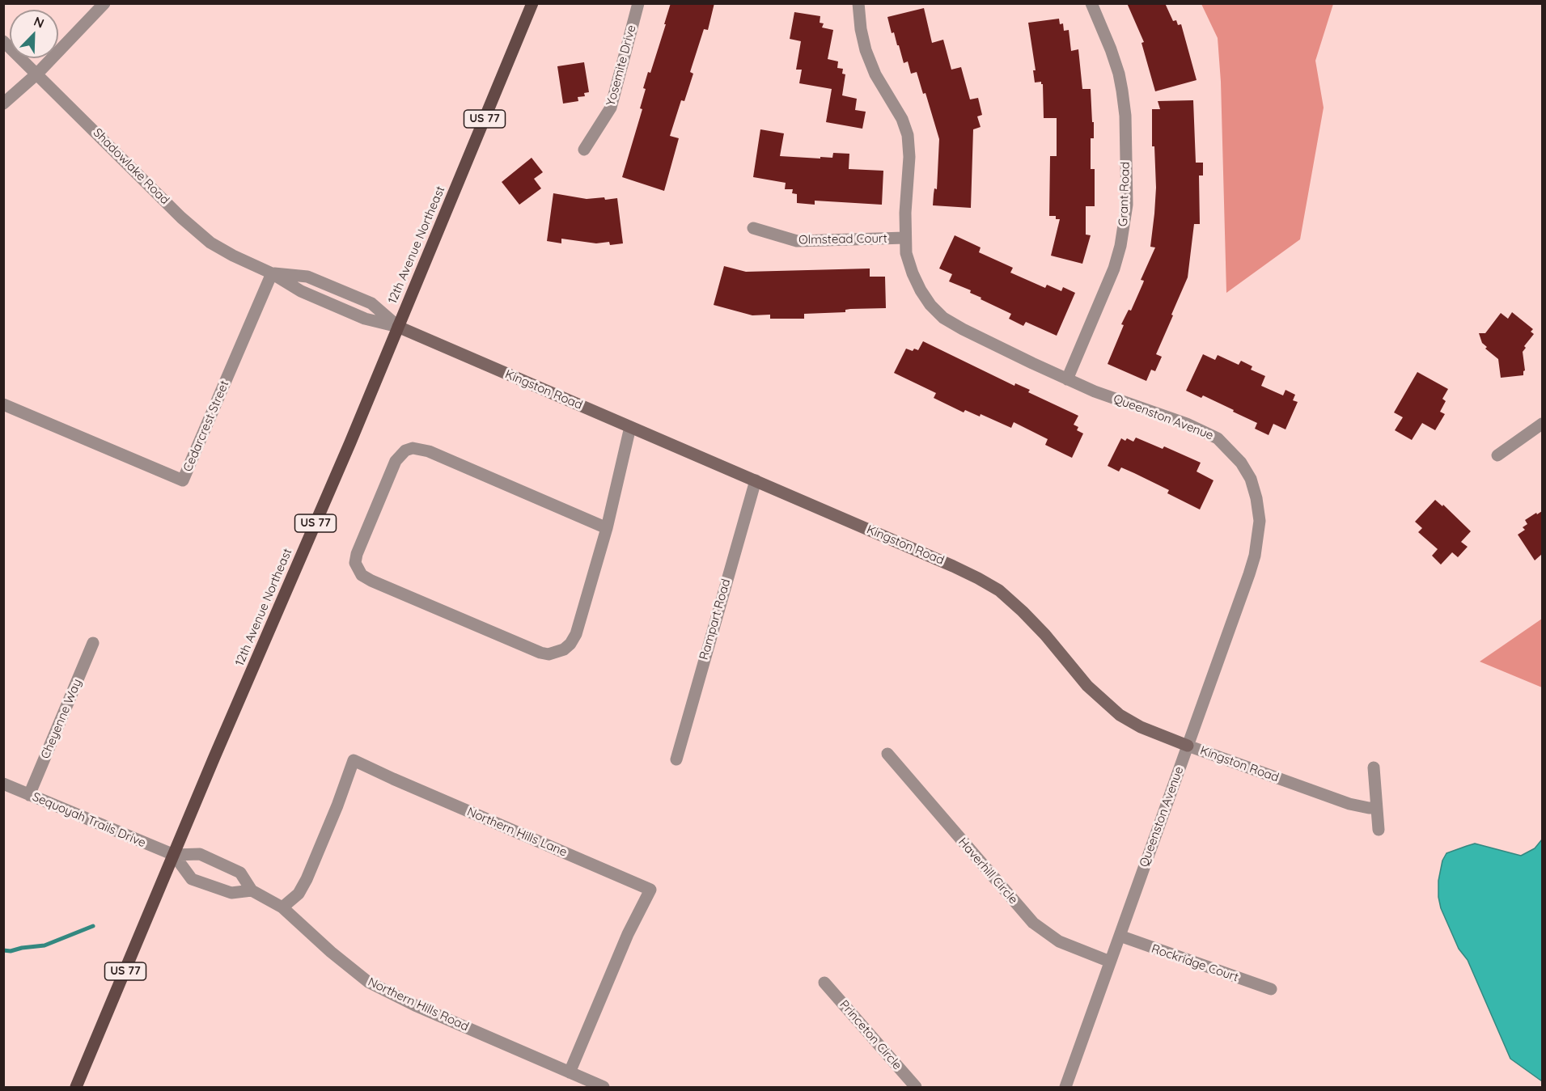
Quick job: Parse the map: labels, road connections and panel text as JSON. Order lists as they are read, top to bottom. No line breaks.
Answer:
{"streets":{"main road":["US 77","12th Avenue Northeast"],"street":["Yosemite Drive","Shadowlake Road","Grant Road","Olmstead Court","Kingston Road","Queenston Avenue","Cedarcrest Street","Rampart Road","Cheyenne Way","Sequoyah Trails Drive","Northern Hills Lane","Haverhill Circle","Rockridge Court","Northern Hills Road","Princeton Circle"]},"crossings":[["Shadowlake Road","12th Avenue Northeast"],["Shadowlake Road","Kingston Road"],["Shadowlake Road","Cedarcrest Street"],["Grant Road","Queenston Avenue"],["Olmstead Court","Queenston Avenue"],["12th Avenue Northeast","Kingston Road"],["12th Avenue Northeast","Sequoyah Trails Drive"],["12th Avenue Northeast","Northern Hills Road"],["Kingston Road","Queenston Avenue"],["Kingston Road","Rampart Road"],["Queenston Avenue","Haverhill Circle"],["Queenston Avenue","Rockridge Court"],["Cheyenne Way","Sequoyah Trails Drive"],["Sequoyah Trails Drive","Northern Hills Road"],["Northern Hills Lane","Northern Hills Road"]],"north":"top right"}
